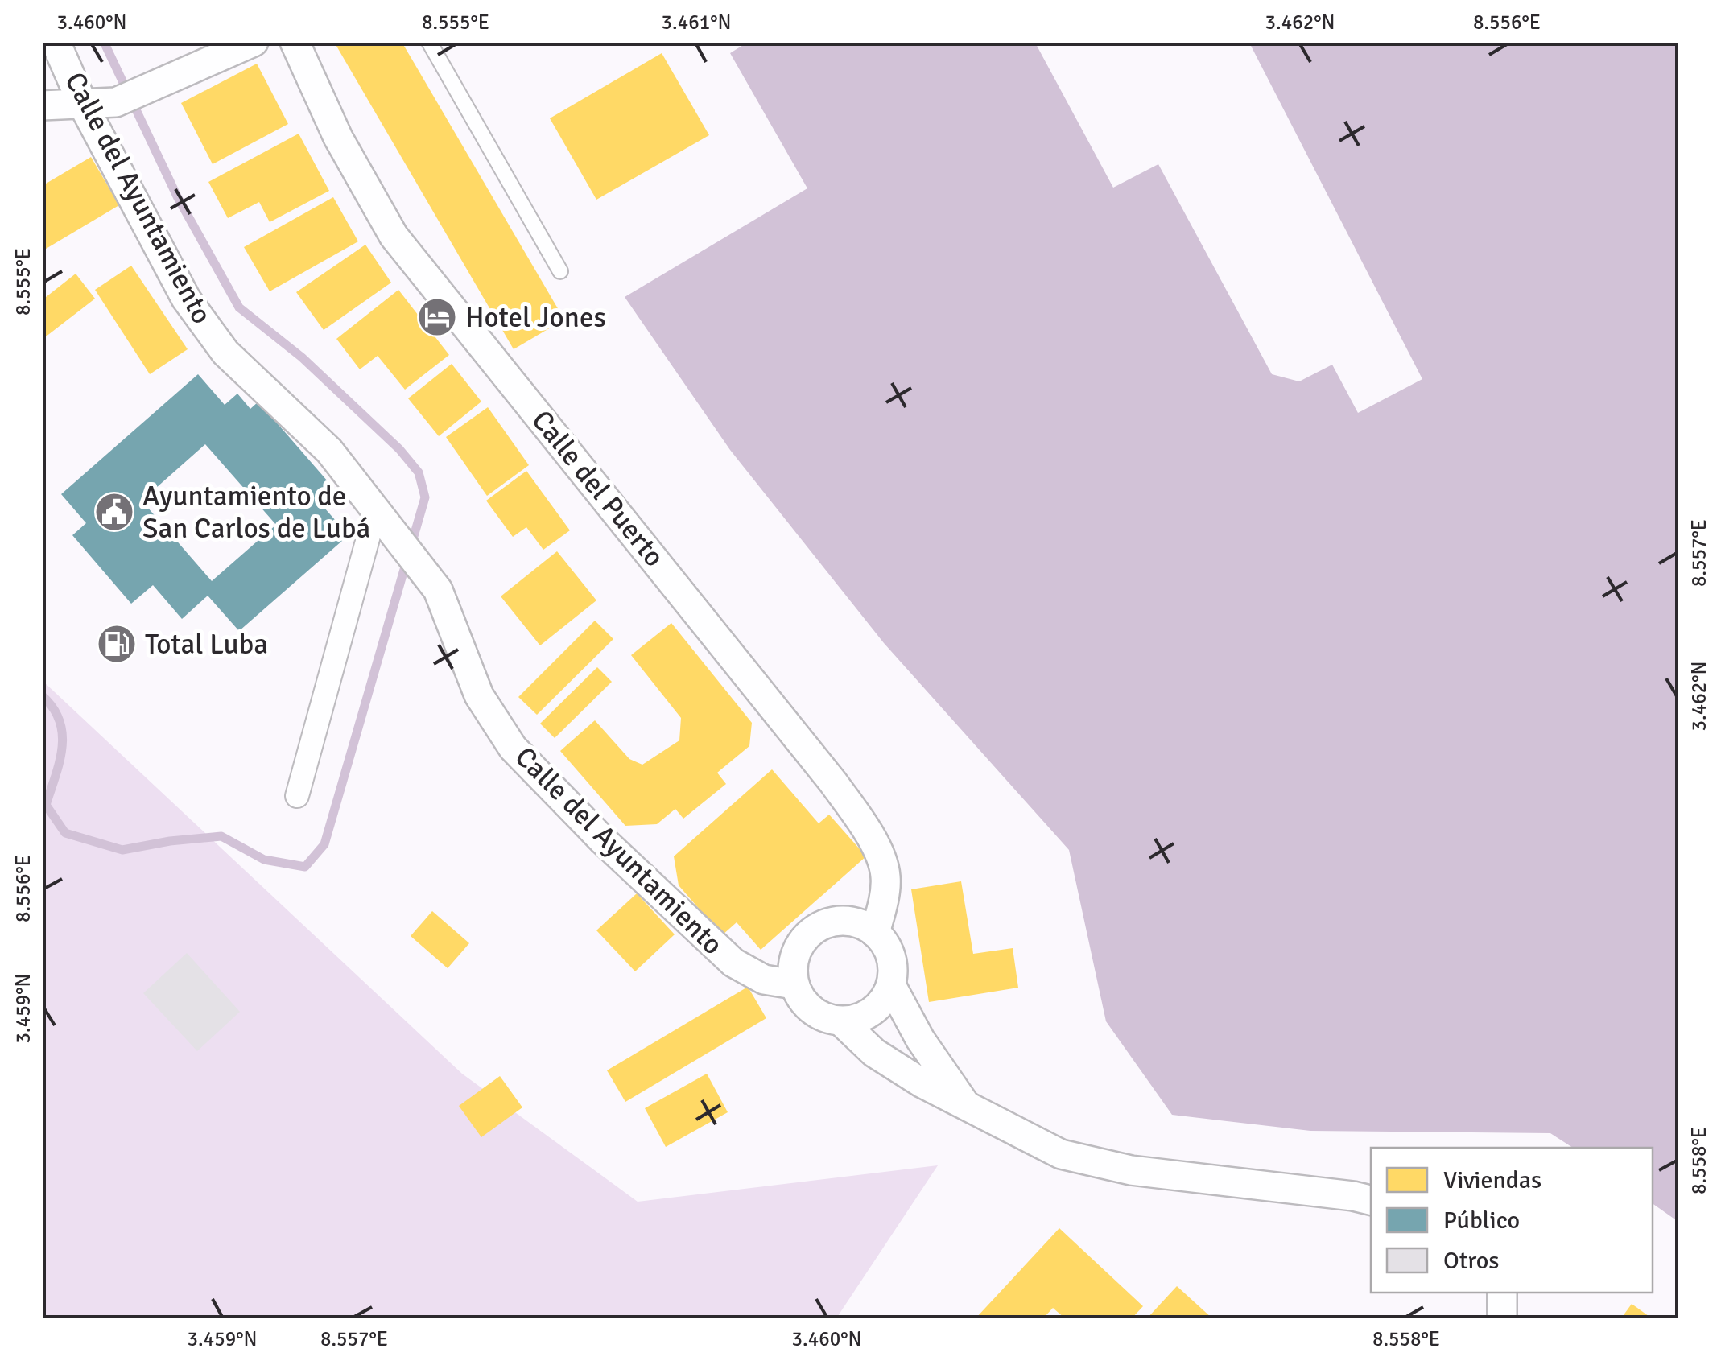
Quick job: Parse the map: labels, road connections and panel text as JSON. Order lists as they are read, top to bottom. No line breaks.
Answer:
{"streets":{"street":["Calle del Ayuntamiento","Calle del Puerto"]},"crossings":[["Calle del Ayuntamiento","Calle del Puerto"]],"places":{"hotel":["Hotel Jones"],"public building":["Ayuntamiento de San Carlos de Lubá"],"fuel station":["Total Luba"]},"legend":["Viviendas","Público","Otros"],"coordinates":["3.460°N","8.555°E","3.461°N","3.462°N","8.556°E","8.557°E","3.459°N","8.558°E"]}
